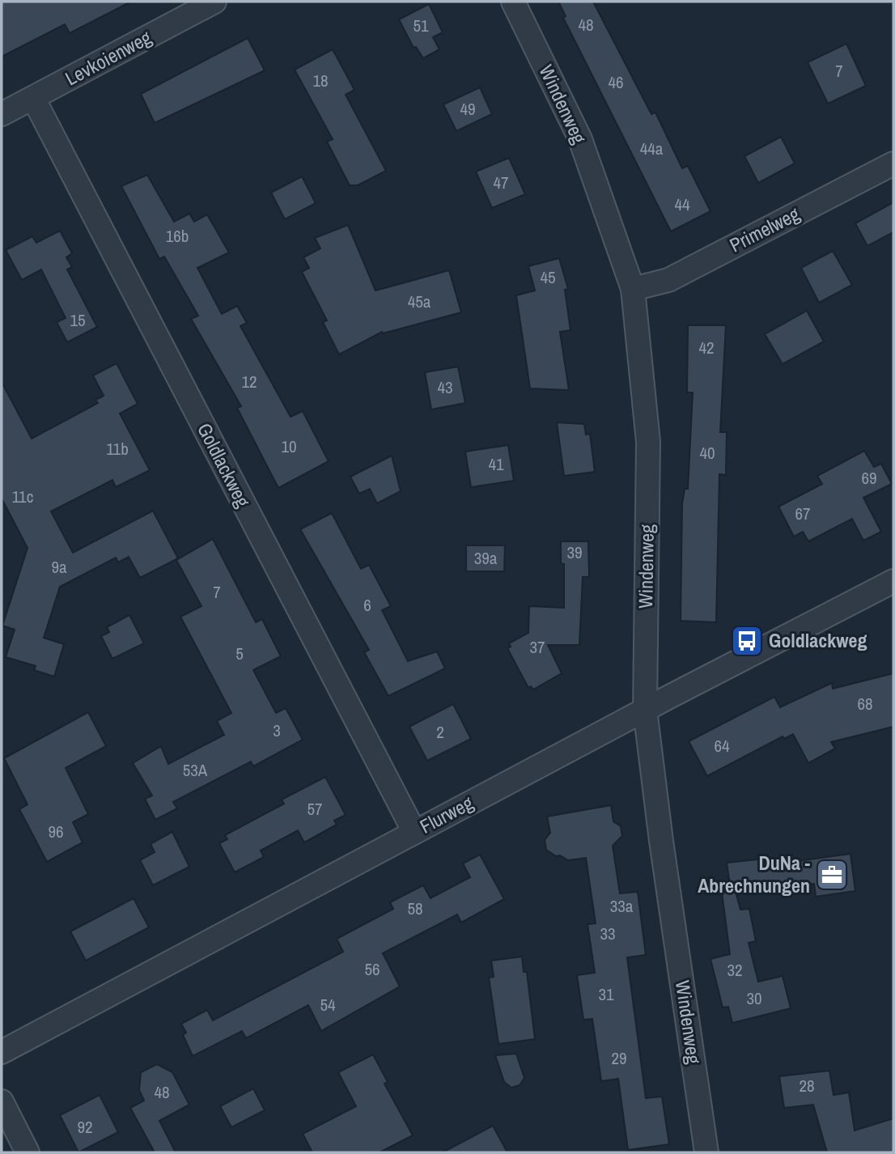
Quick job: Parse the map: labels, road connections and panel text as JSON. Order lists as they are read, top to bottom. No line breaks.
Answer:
{"streets":{"street":["Levkoienweg","Windenweg","Primelweg","Goldlackweg","Flurweg"]},"crossings":[["Levkoienweg","Goldlackweg"],["Windenweg","Primelweg"],["Windenweg","Flurweg"],["Goldlackweg","Flurweg"]],"places":{"bus stop":["Goldlackweg"],"office":["DuNa - Abrechnungen"]},"house_numbers":["48","51","7","18","46","49","44a","47","44","16b","45","45a","15","42","12","43","10","11b","40","41","69","11c","67","39","39a","9a","7","6","37","5","68","3","2","64","53A","57","96","33a","58","33","56","32","31","30","54","29","28","48","92"]}
